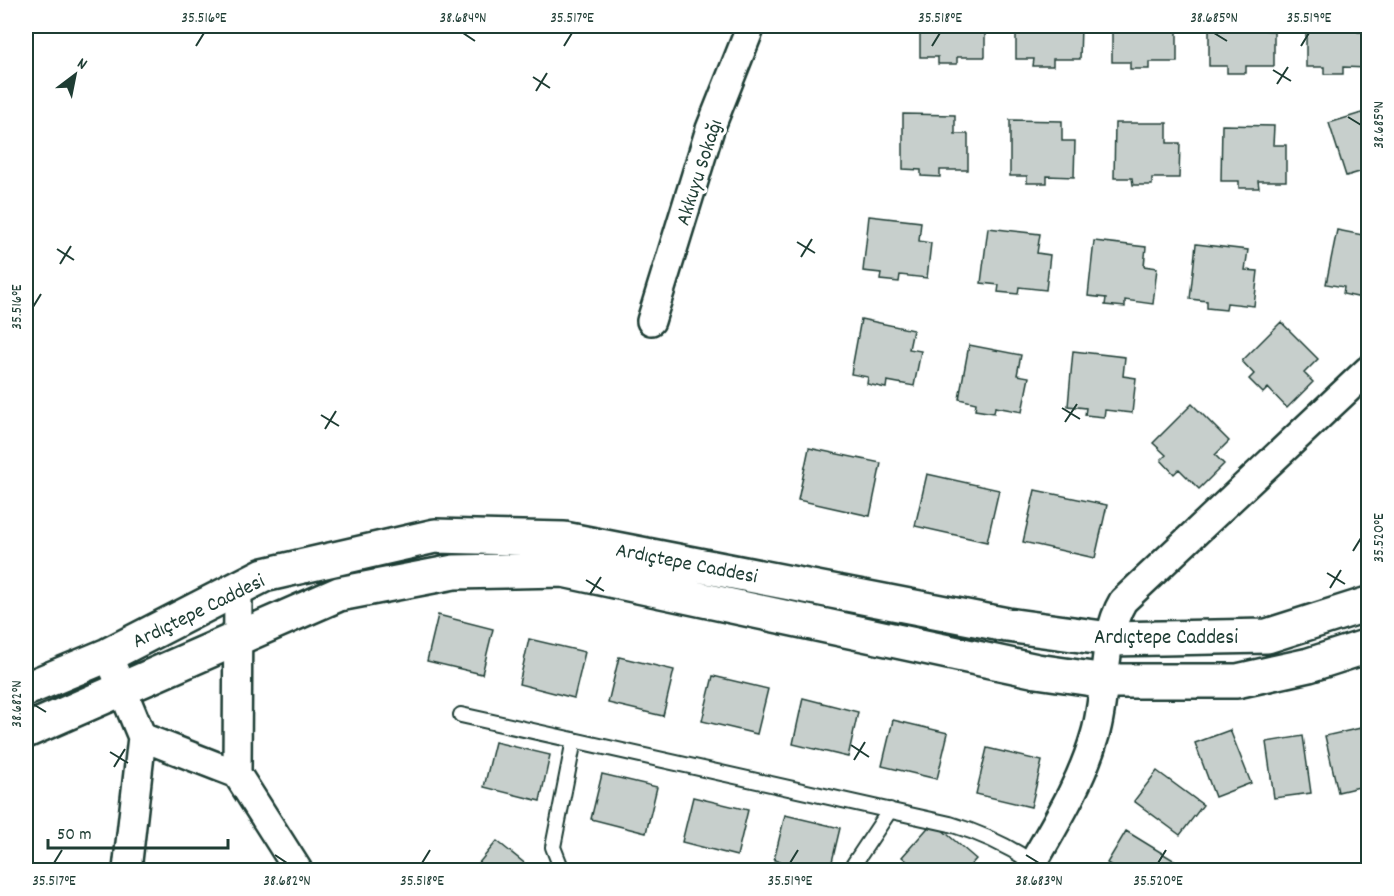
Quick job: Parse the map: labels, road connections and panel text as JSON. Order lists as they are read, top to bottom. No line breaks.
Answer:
{"streets":{"street":["Akkuyu Sokağı","Ardıçtepe Caddesi"]},"scale_bar":"50 m","north":"top right","coordinates":["35.516°E","38.684°N","35.517°E","35.518°E","38.685°N","35.519°E","35.520°E","38.682°N","38.683°N"]}
